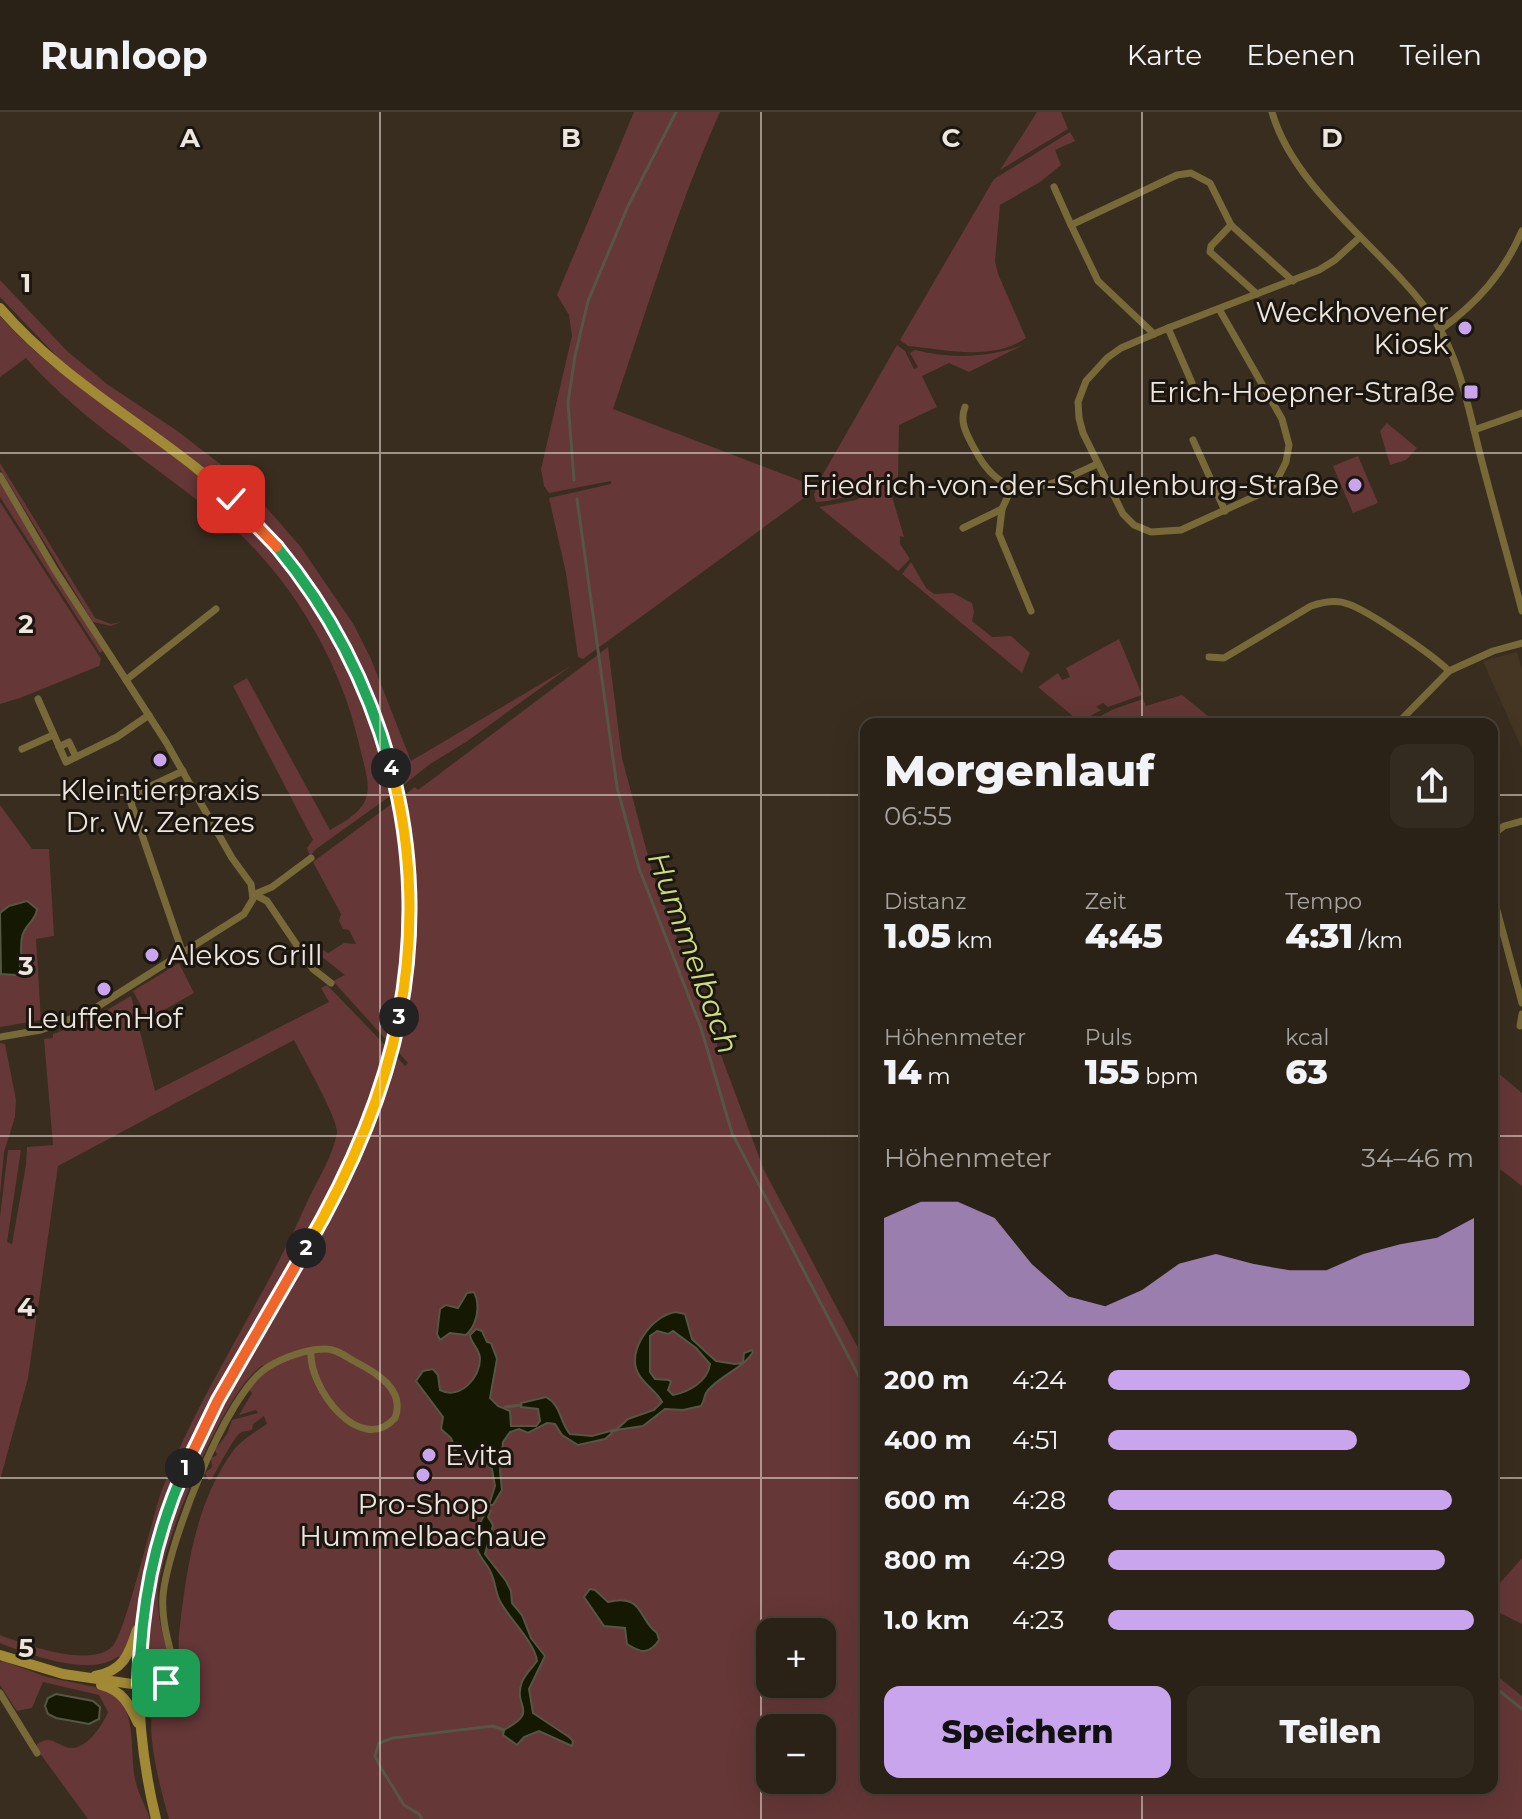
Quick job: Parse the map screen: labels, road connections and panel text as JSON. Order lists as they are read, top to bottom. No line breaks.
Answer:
{"water":["Hummelbach"],"places":{"other":["Weckhovener Kiosk","Friedrich-von-der-Schulenburg-Straße","Kleintierpraxis Dr. W. Zenzes","Alekos Grill","LeuffenHof","Evita","Pro-Shop Hummelbachaue"],"transit":["Erich-Hoepner-Straße"]},"page":{"header":"Runloop","nav":["Karte","Ebenen","Teilen"],"heading":["Morgenlauf","06:55"],"pins":["4","3","2","1"],"stats":[["Distanz","1.05 km"],["Zeit","4:45"],["Tempo","4:31 /km"],["Höhenmeter","14 m"],["Puls","155 bpm"],["kcal","63"]],"chart":["Höhenmeter","34–46 m"],"list":[{"name":"200 m","note":"4:24"},{"name":"400 m","note":"4:51"},{"name":"600 m","note":"4:28"},{"name":"800 m","note":"4:29"},{"name":"1.0 km","note":"4:23"}],"map_buttons":["+","−"],"buttons":["Speichern","Teilen"]},"grid":{"columns":["A","B","C","D"],"rows":["1","2","3","4","5"]}}
